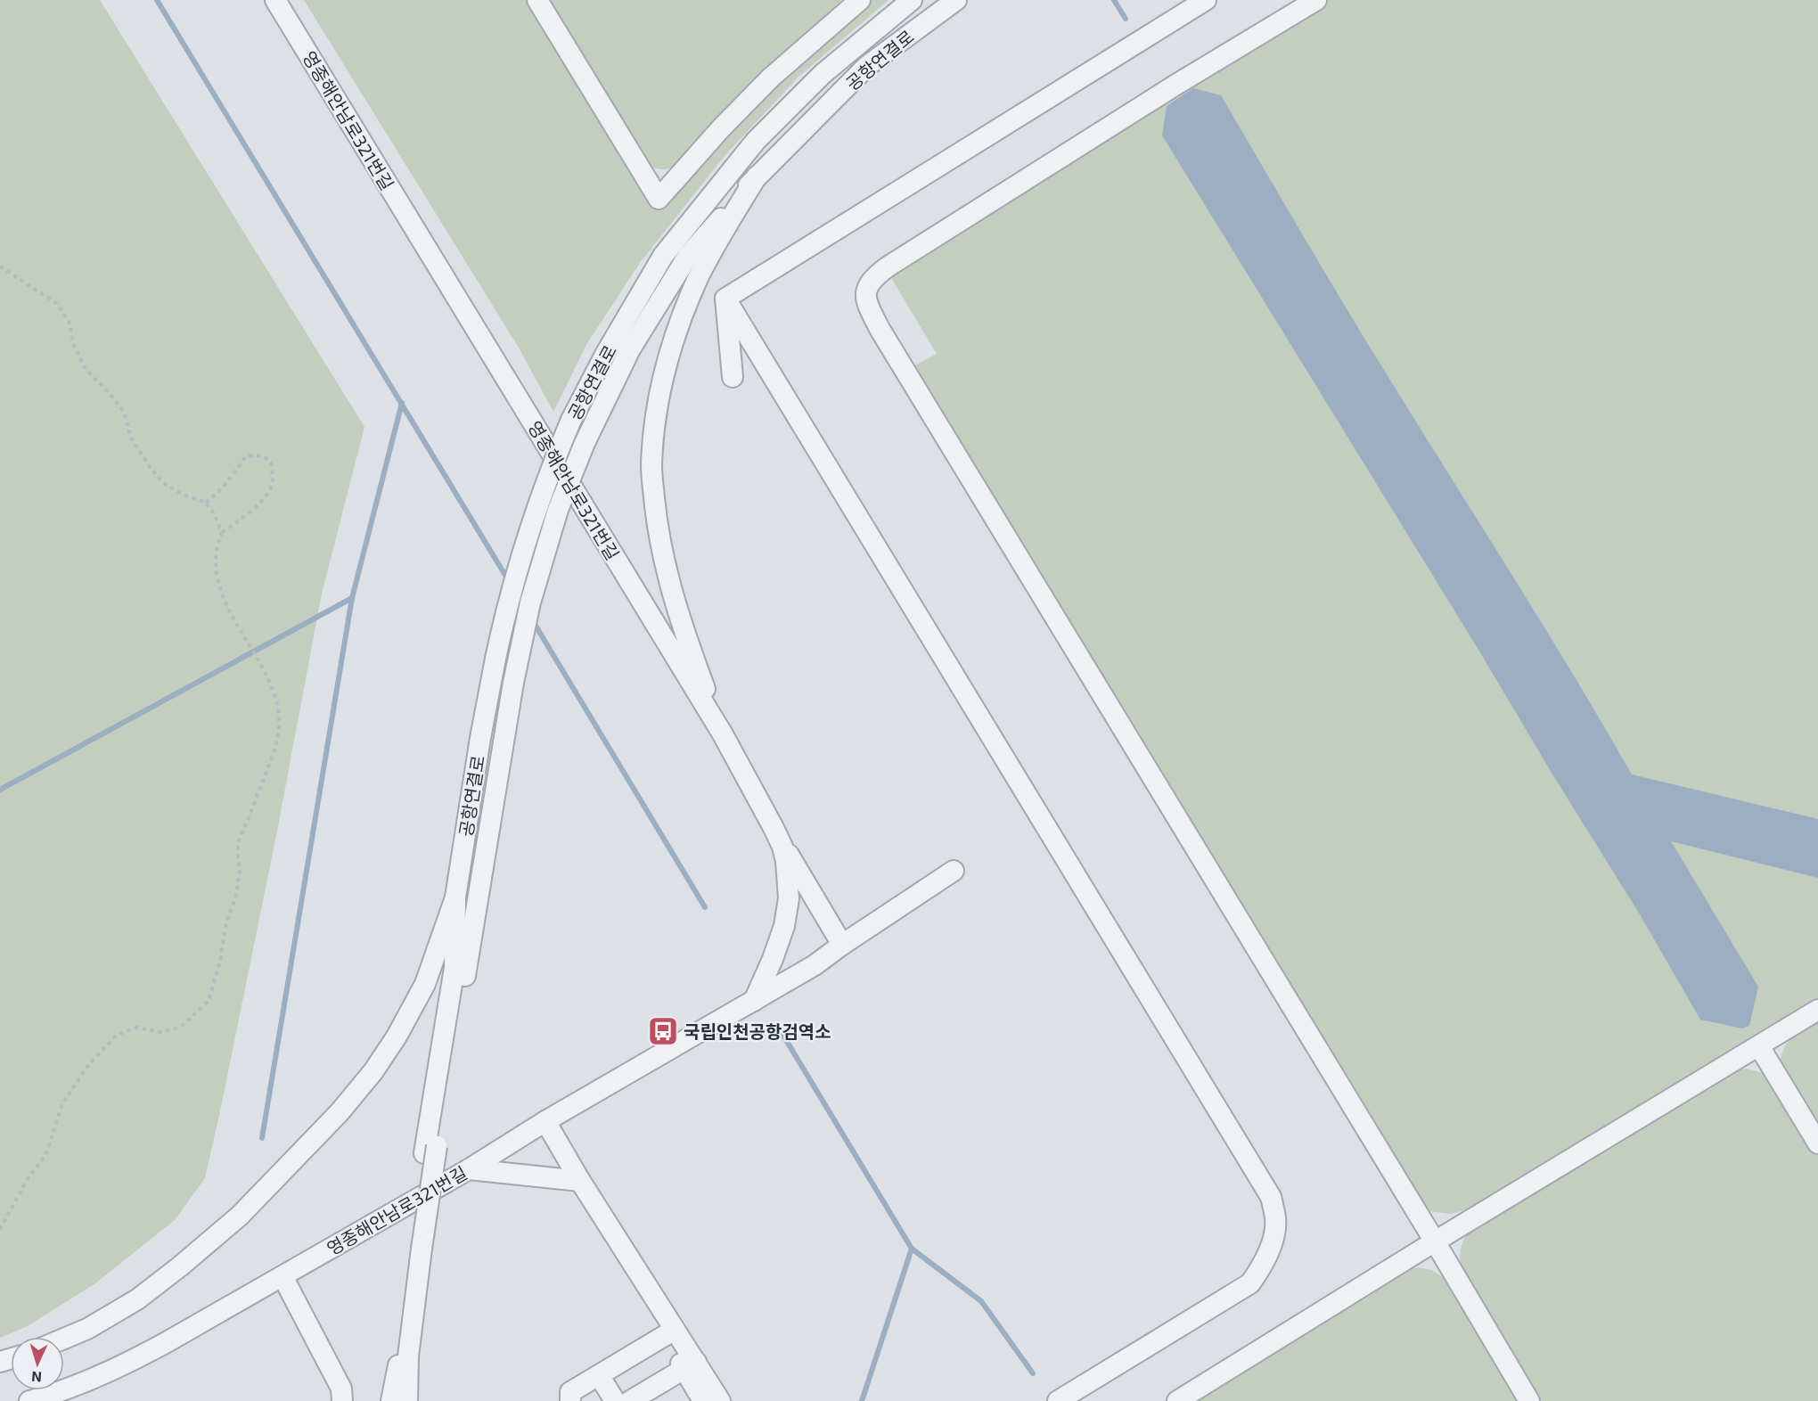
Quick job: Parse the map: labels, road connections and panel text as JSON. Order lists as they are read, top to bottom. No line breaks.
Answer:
{"streets":{"street":["공항연결로","영종해안남로321번길"]},"places":{"bus stop":["국립인천공항검역소"]},"north":"bottom"}
